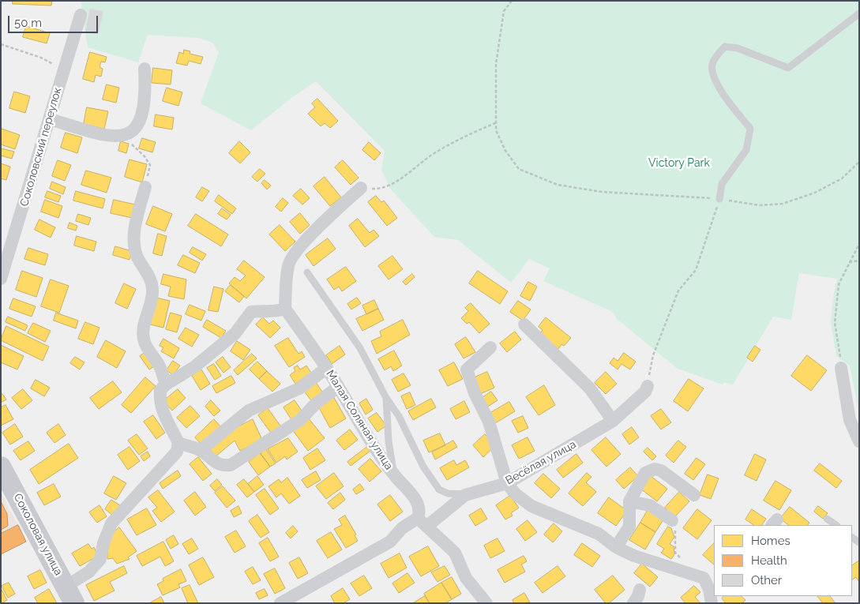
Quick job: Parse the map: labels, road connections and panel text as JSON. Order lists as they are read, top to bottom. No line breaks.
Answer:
{"streets":{"main road":["Соколовая улица"],"street":["Соколовский переулок","Малая Соляная улица","Весёлая улица"]},"crossings":[["Малая Соляная улица","Весёлая улица"]],"parks":["Victory Park"],"legend":["Homes","Health","Other"],"scale_bar":"50 m"}
